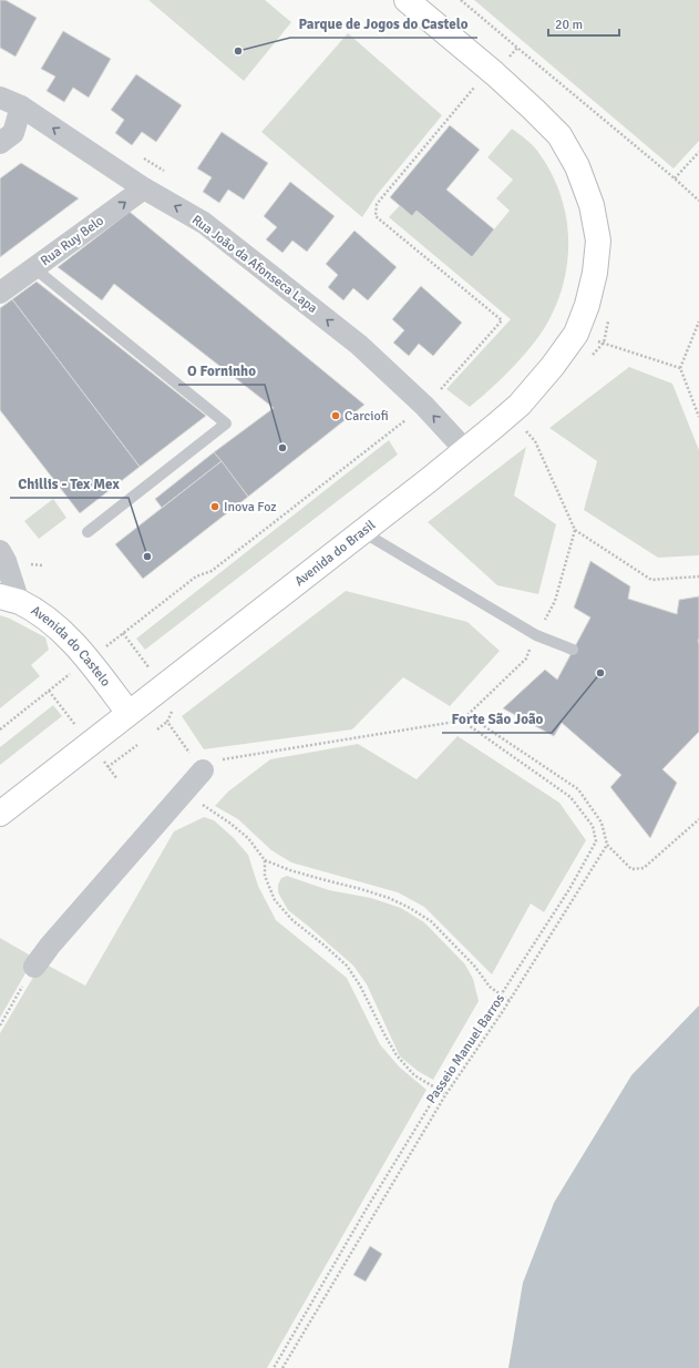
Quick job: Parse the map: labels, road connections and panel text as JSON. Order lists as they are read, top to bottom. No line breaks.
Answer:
{"streets":{"main road":["Avenida do Brasil","Avenida do Castelo"],"street":["Rua Ruy Belo","Rua João da Afonseca Lapa"],"path":["Passeio Manuel Barros"]},"crossings":[["Rua Ruy Belo","Rua João da Afonseca Lapa"],["Rua João da Afonseca Lapa","Avenida do Brasil"],["Avenida do Brasil","Avenida do Castelo"]],"one_way":["Rua Ruy Belo","Rua João da Afonseca Lapa"],"places":["Parque de Jogos do Castelo","Carciofi","O Forninho","Inova Foz","Chillis - Tex Mex","Forte São João"],"scale_bar":"20 m"}
